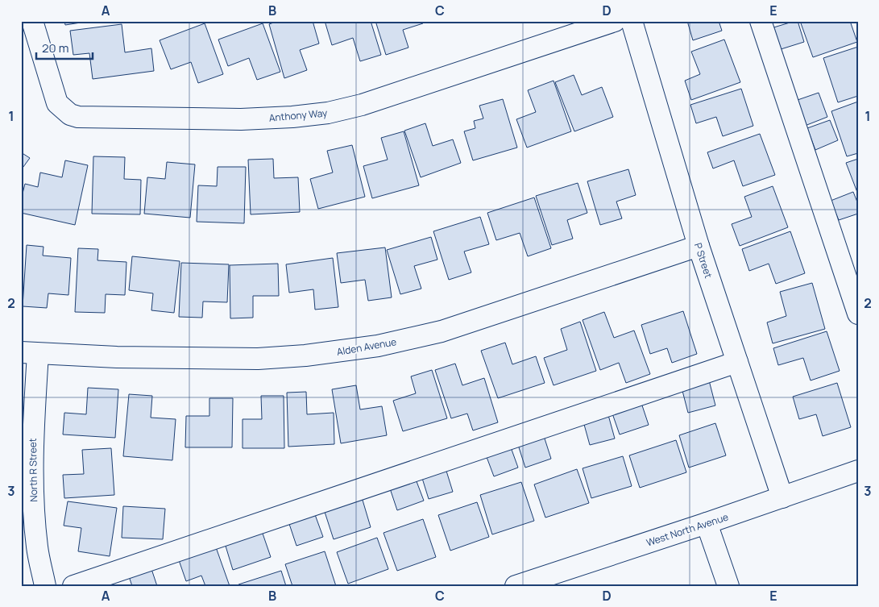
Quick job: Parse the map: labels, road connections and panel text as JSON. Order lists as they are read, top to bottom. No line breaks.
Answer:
{"streets":{"street":["Anthony Way","P Street","Alden Avenue","North R Street","West North Avenue"]},"crossings":[["P Street","Alden Avenue"],["P Street","West North Avenue"],["Alden Avenue","North R Street"]],"scale_bar":"20 m","grid":{"columns":["A","B","C","D","E"],"rows":["1","2","3"]}}
